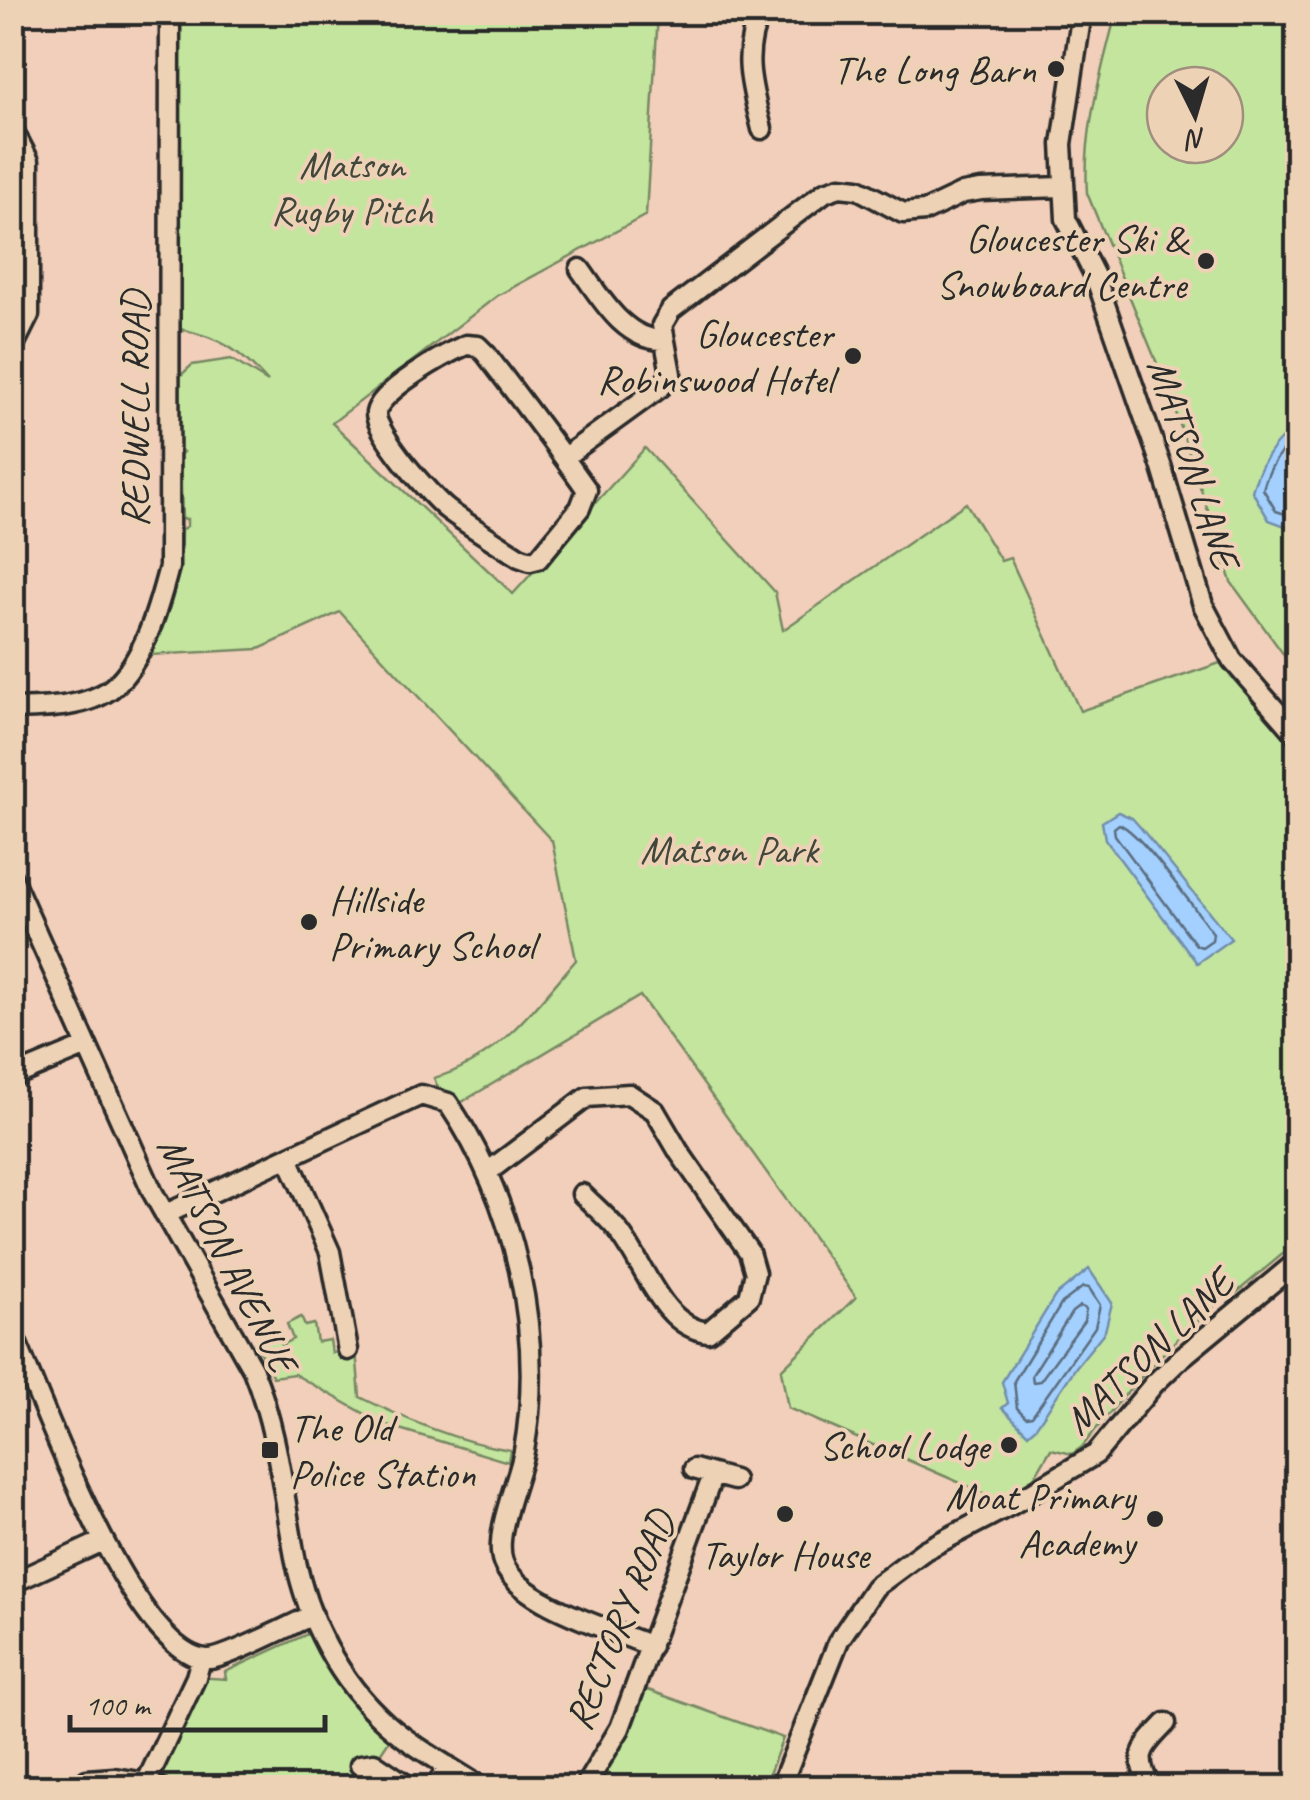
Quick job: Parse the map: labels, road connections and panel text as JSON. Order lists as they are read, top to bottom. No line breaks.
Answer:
{"streets":{"street":["REDWELL ROAD","MATSON LANE","MATSON AVENUE","RECTORY ROAD"]},"parks":["Matson Rugby Pitch","Matson Park"],"places":{"other":["The Long Barn","Gloucester Ski & Snowboard Centre","Gloucester Robinswood Hotel","Hillside Primary School","School Lodge","Taylor House","Moat Primary Academy"],"transit":["The Old Police Station"]},"scale_bar":"100 m","north":"bottom"}
